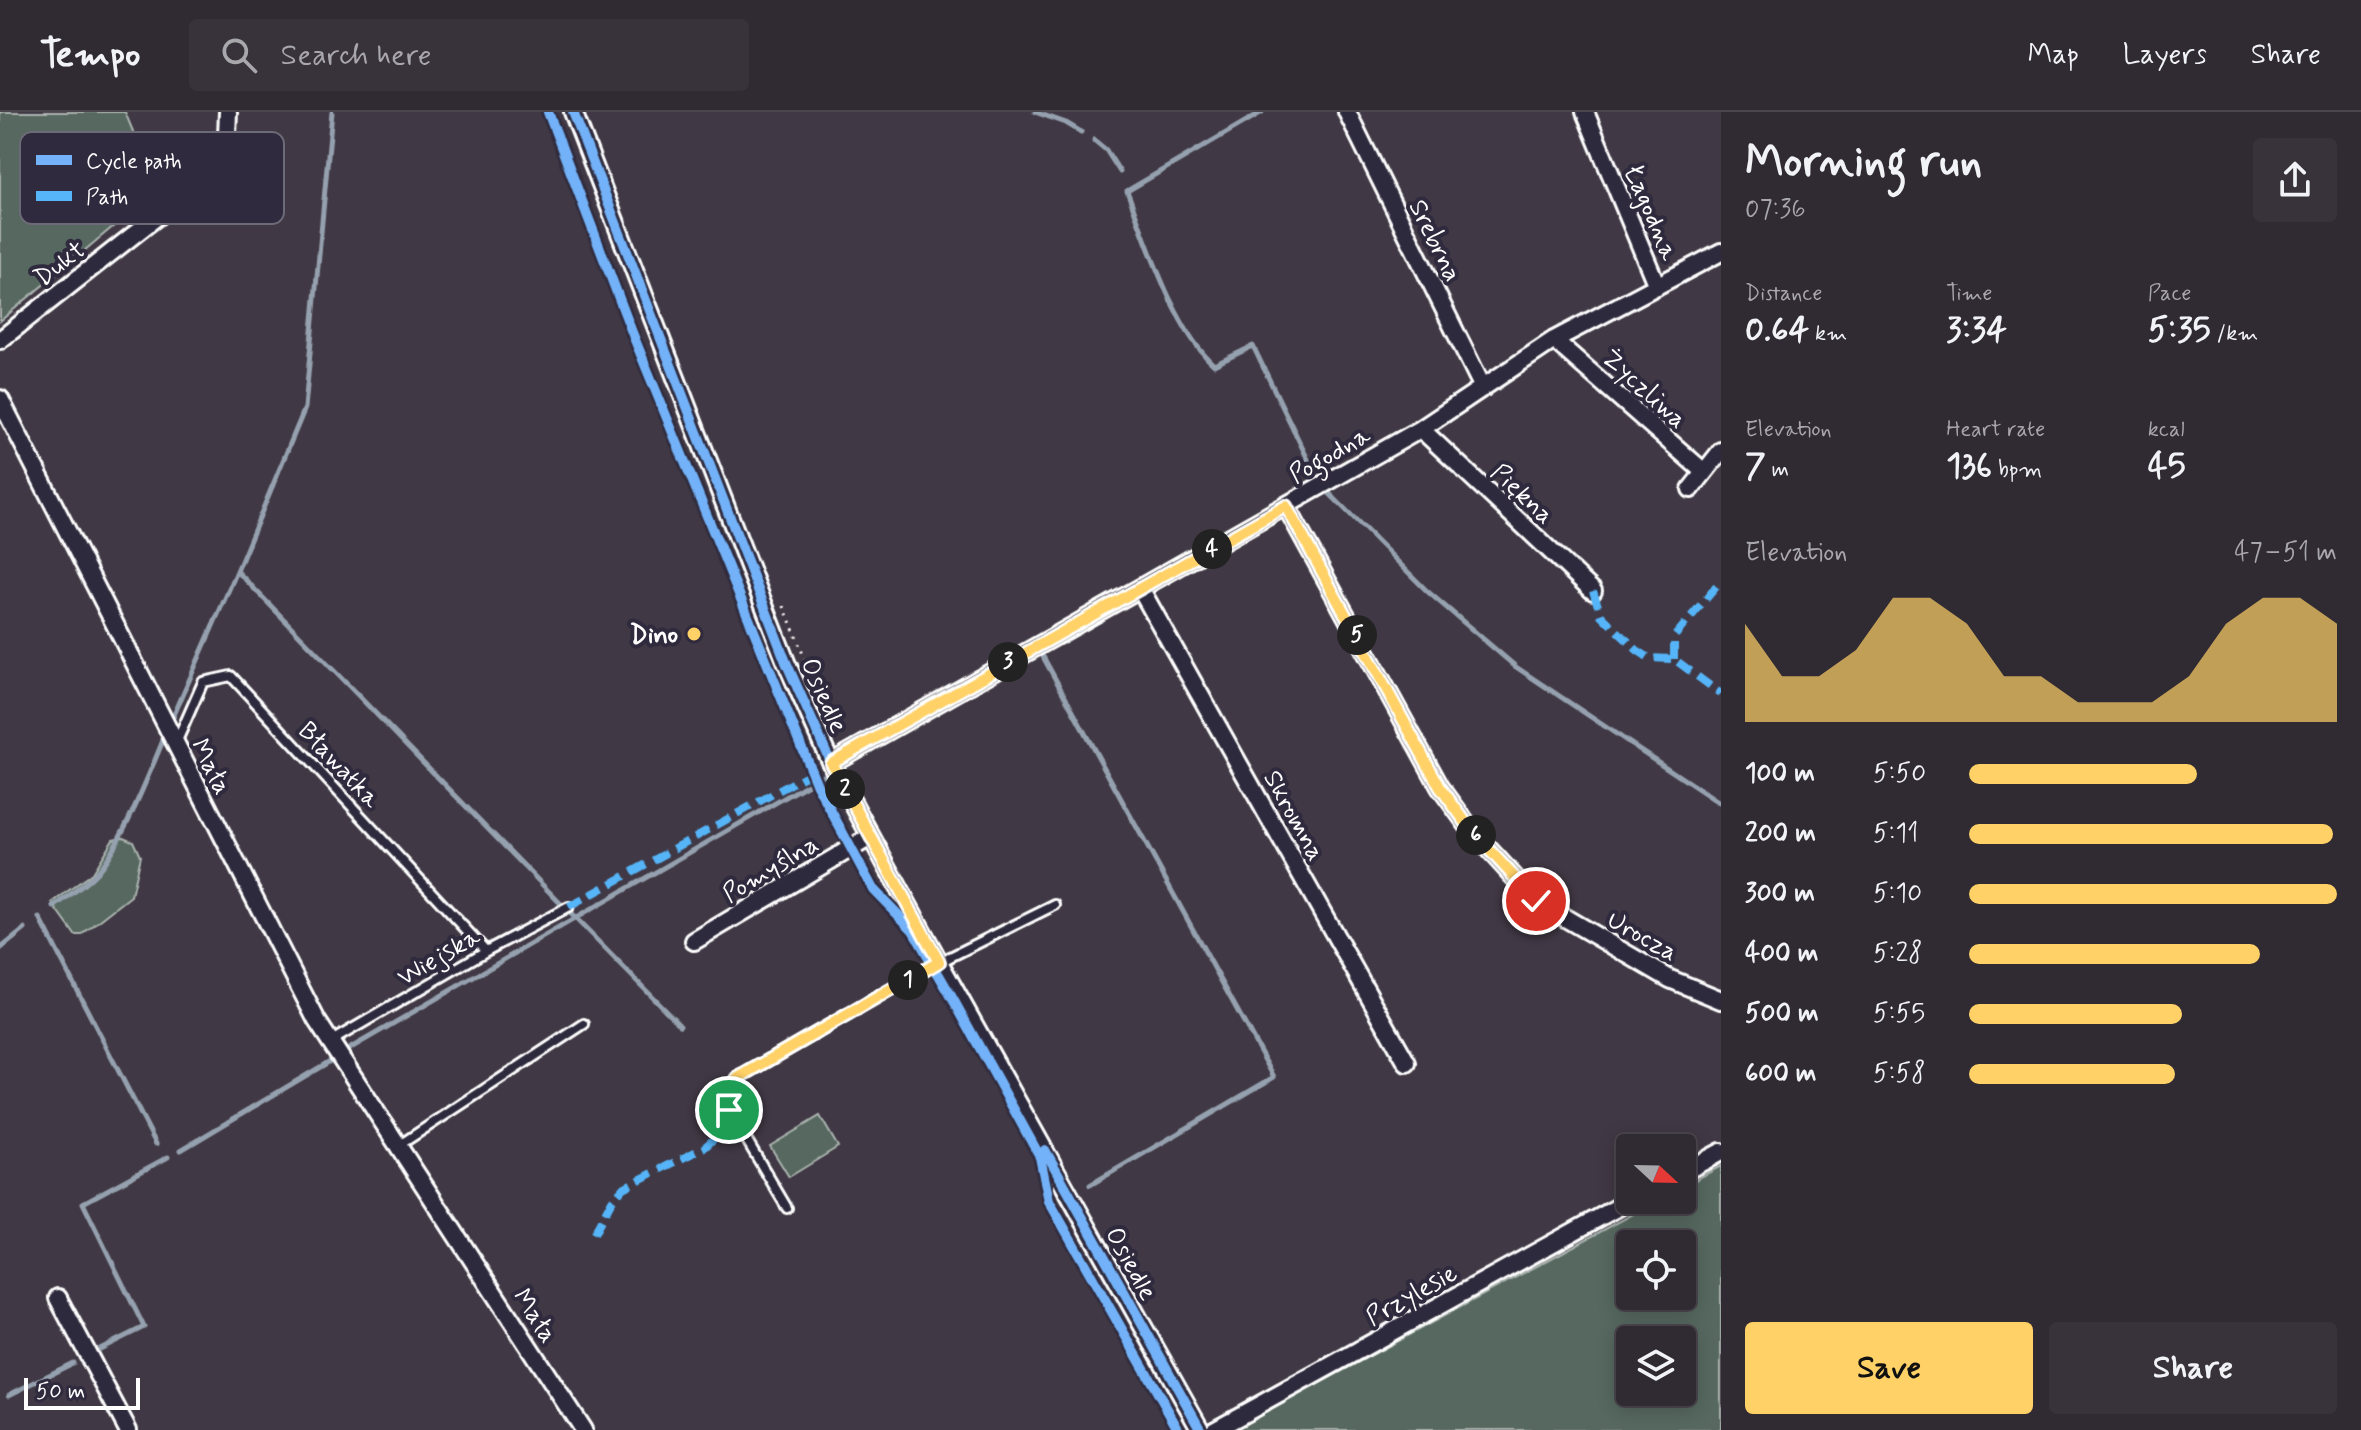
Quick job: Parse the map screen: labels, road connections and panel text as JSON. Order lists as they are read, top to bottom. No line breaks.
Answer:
{"streets":{"street":["Łagodna","Srebrna","Dukt","Życzliwa","Pogodna","Piękna","Osiedle","Mała","Skromna","Pomyślna","Urocza","Przylesie"],"lane":["Bławatka","Wiejska"]},"crossings":[["Łagodna","Pogodna"],["Srebrna","Pogodna"],["Życzliwa","Pogodna"],["Pogodna","Piękna"],["Pogodna","Osiedle"],["Pogodna","Skromna"],["Pogodna","Urocza"],["Osiedle","Pomyślna"],["Bławatka","Mała"],["Bławatka","Wiejska"],["Mała","Wiejska"]],"places":["Dino"],"legend":["Cycle path","Path"],"scale_bar":"50 m","north":"right","page":{"header":"Tempo","search":"Search here","nav":["Map","Layers","Share"],"heading":["Morning run","07:36"],"stats":[["Distance","0.64 km"],["Time","3:34"],["Pace","5:35 /km"],["Elevation","7 m"],["Heart rate","136 bpm"],["kcal","45"]],"chart":["Elevation","47–51 m"],"pins":["4","5","3","2","6","1"],"list":[{"name":"100 m","note":"5:50"},{"name":"200 m","note":"5:11"},{"name":"300 m","note":"5:10"},{"name":"400 m","note":"5:28"},{"name":"500 m","note":"5:55"},{"name":"600 m","note":"5:58"}],"buttons":["Save","Share"],"scale":"50 m"}}
